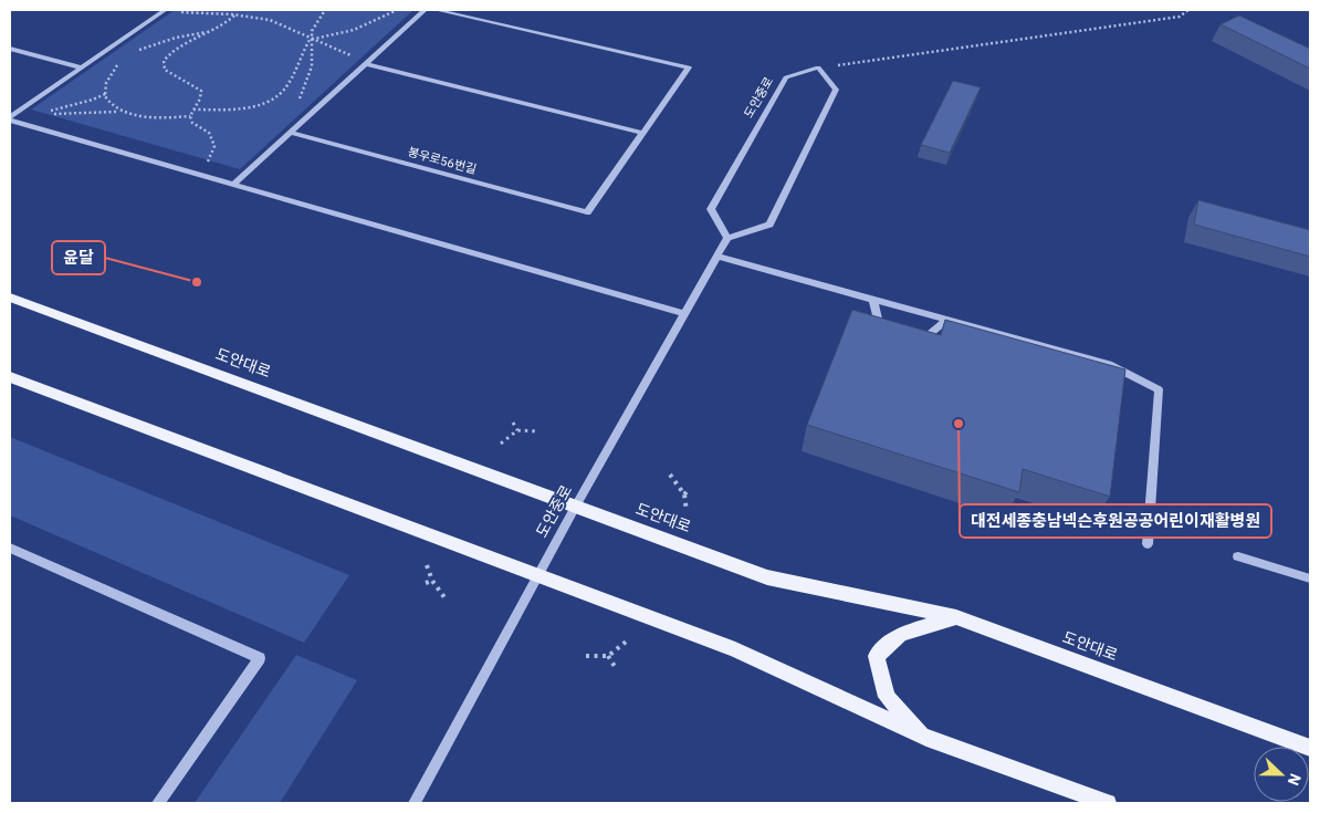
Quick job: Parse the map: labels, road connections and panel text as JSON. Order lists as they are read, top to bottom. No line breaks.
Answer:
{"streets":{"main road":["도안대로"],"street":["도안중로","봉우로56번길"]},"crossings":[["도안중로","도안대로"]],"places":["윤달","대전세종충남넥슨후원공공어린이재활병원"],"north":"right"}
